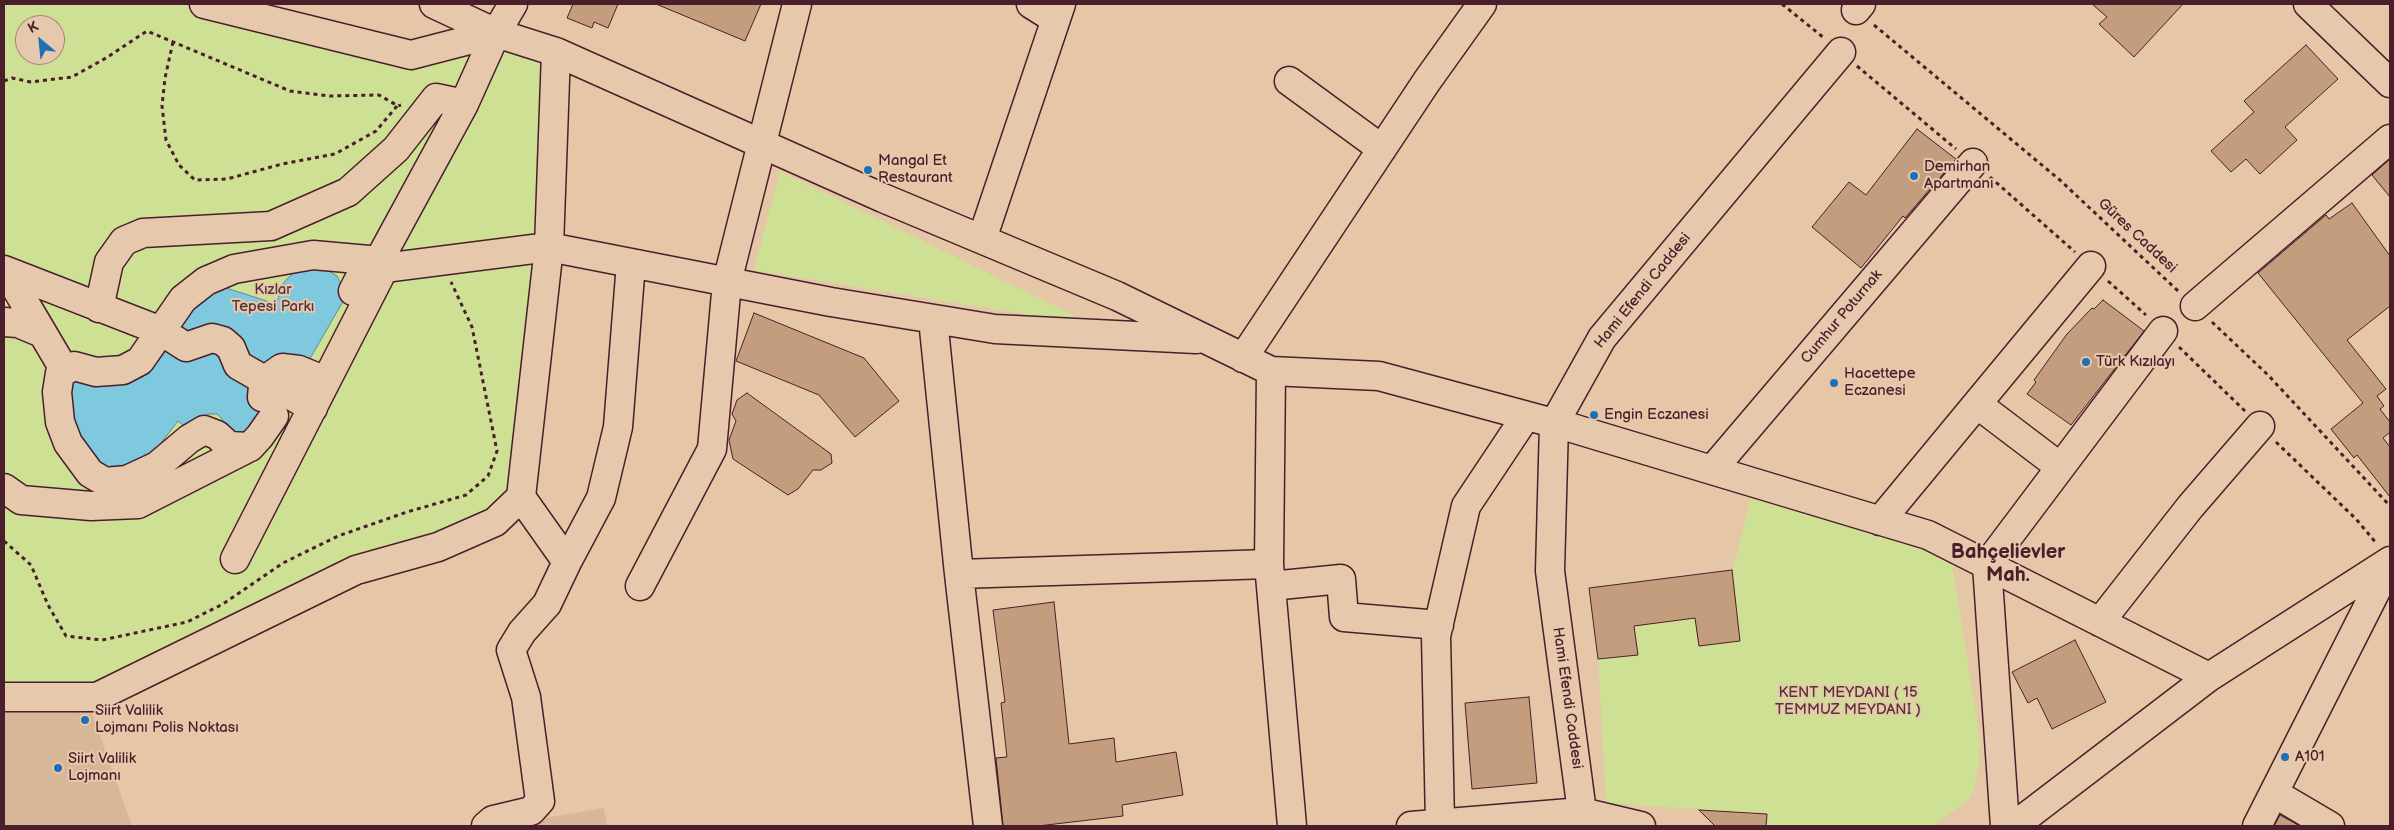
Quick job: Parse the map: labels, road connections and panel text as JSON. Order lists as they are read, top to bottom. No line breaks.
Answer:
{"streets":{"street":["Hami Efendi Caddesi","Cumhur Poturnak"],"path":["Güres Caddesi"]},"districts":["Bahçelievler Mah."],"parks":["Kızlar Tepesi Parkı","KENT MEYDANI ( 15 TEMMUZ MEYDANI )"],"places":["Mangal Et Restaurant","Demirhan Apartmanı","Türk Kızılayı","Hacettepe Eczanesi","Engin Eczanesi","Siirt Valilik Lojmanı Polis Noktası","A101","Siirt Valilik Lojmanı"],"north":"top left"}
